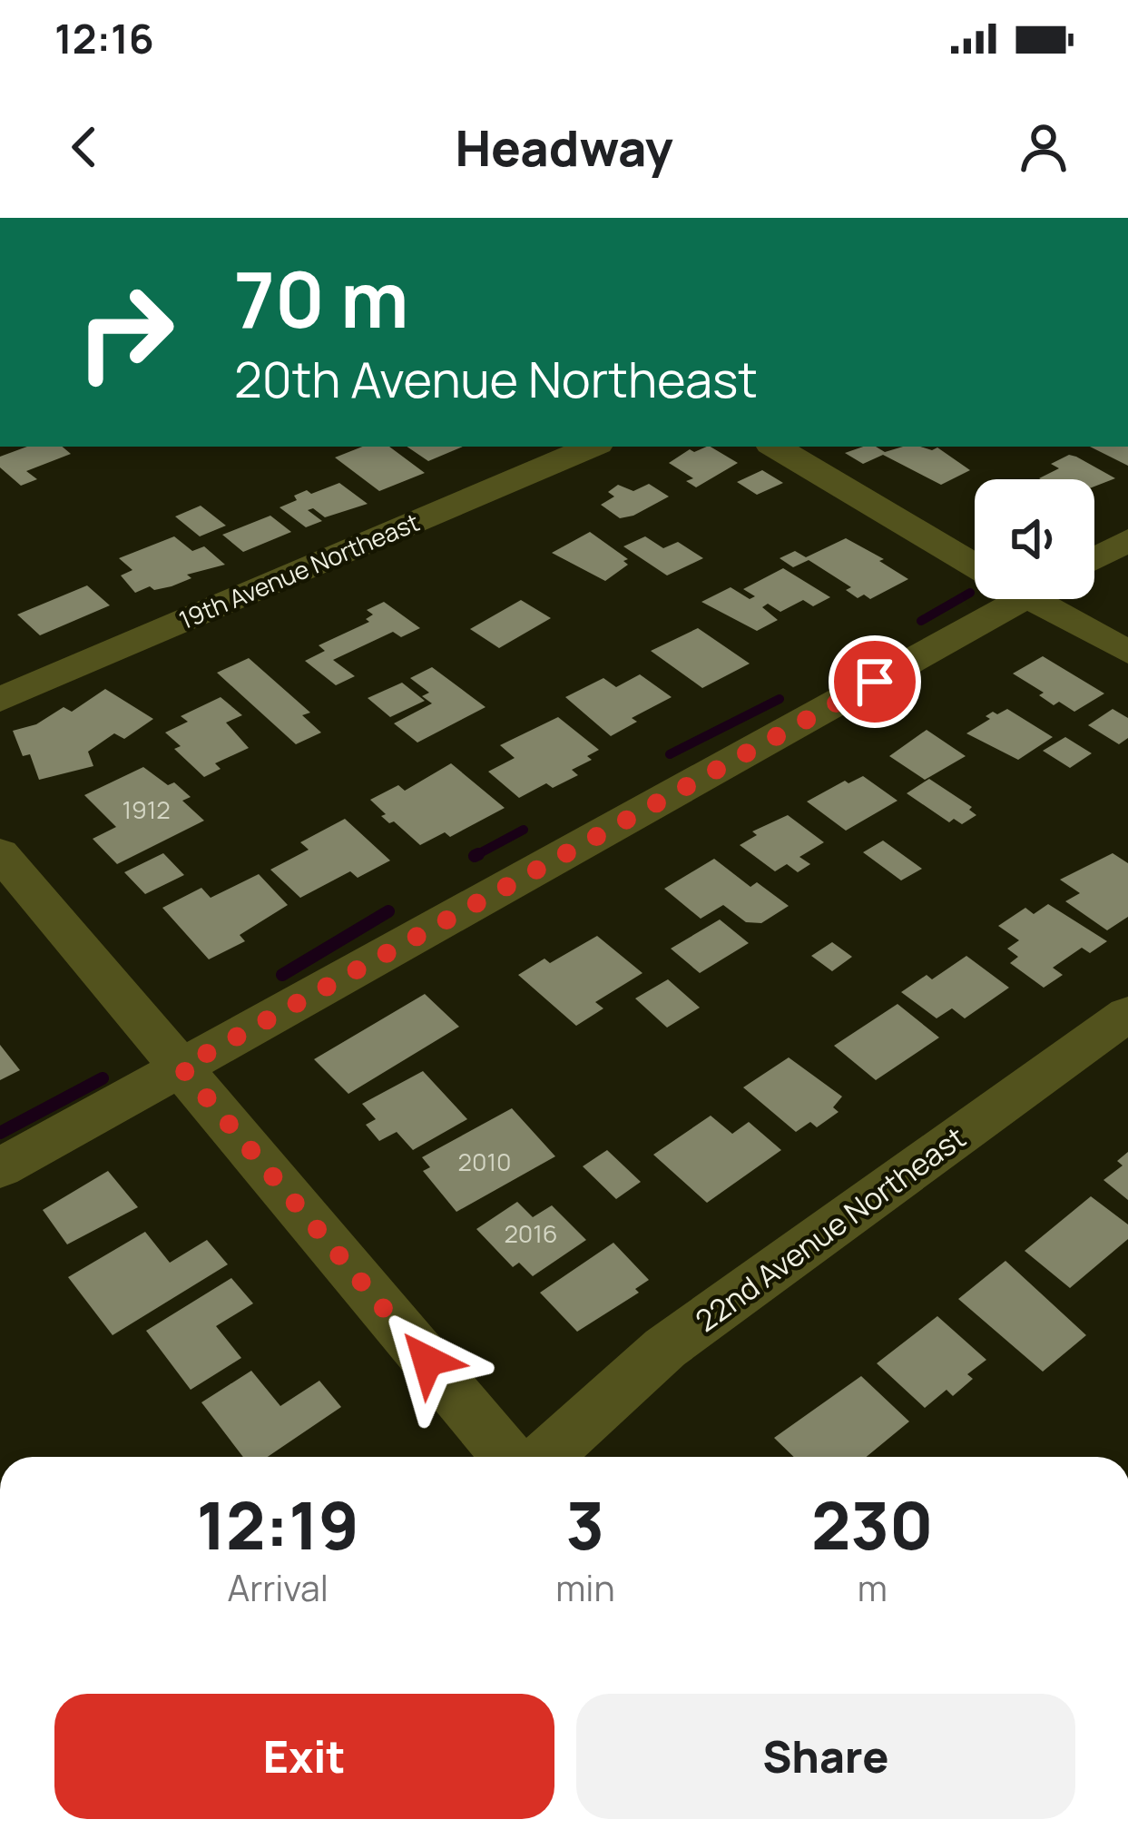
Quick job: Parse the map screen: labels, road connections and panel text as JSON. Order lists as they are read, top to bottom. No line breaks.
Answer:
{"streets":{"street":["19th Avenue Northeast","22nd Avenue Northeast"]},"house_numbers":["1912","2010","2016"],"page":{"status":"12:16","header":"Headway","turn":["70 m","20th Avenue Northeast"],"eta":["12:19","Arrival","3","min","230","m"],"buttons":["Exit","Share"]}}
